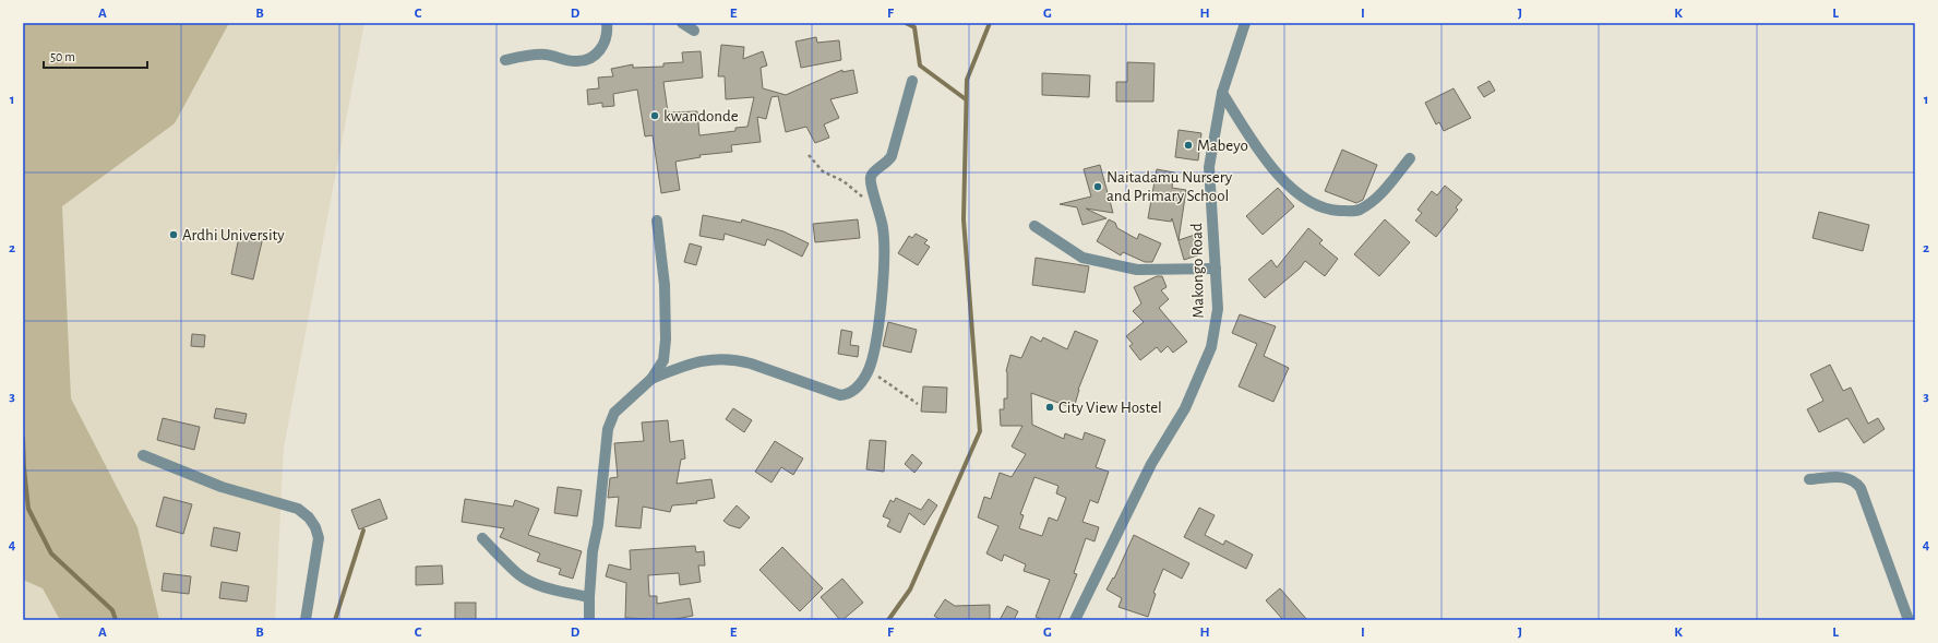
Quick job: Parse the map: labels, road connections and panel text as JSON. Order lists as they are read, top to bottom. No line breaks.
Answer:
{"streets":{"street":["Makongo Road"]},"places":["kwandonde","Mabeyo","Naitadamu Nursery and Primary School","Ardhi University","City View Hostel"],"scale_bar":"50 m","grid":{"columns":["A","B","C","D","E","F","G","H","I","J","K","L"],"rows":["1","2","3","4"]}}
